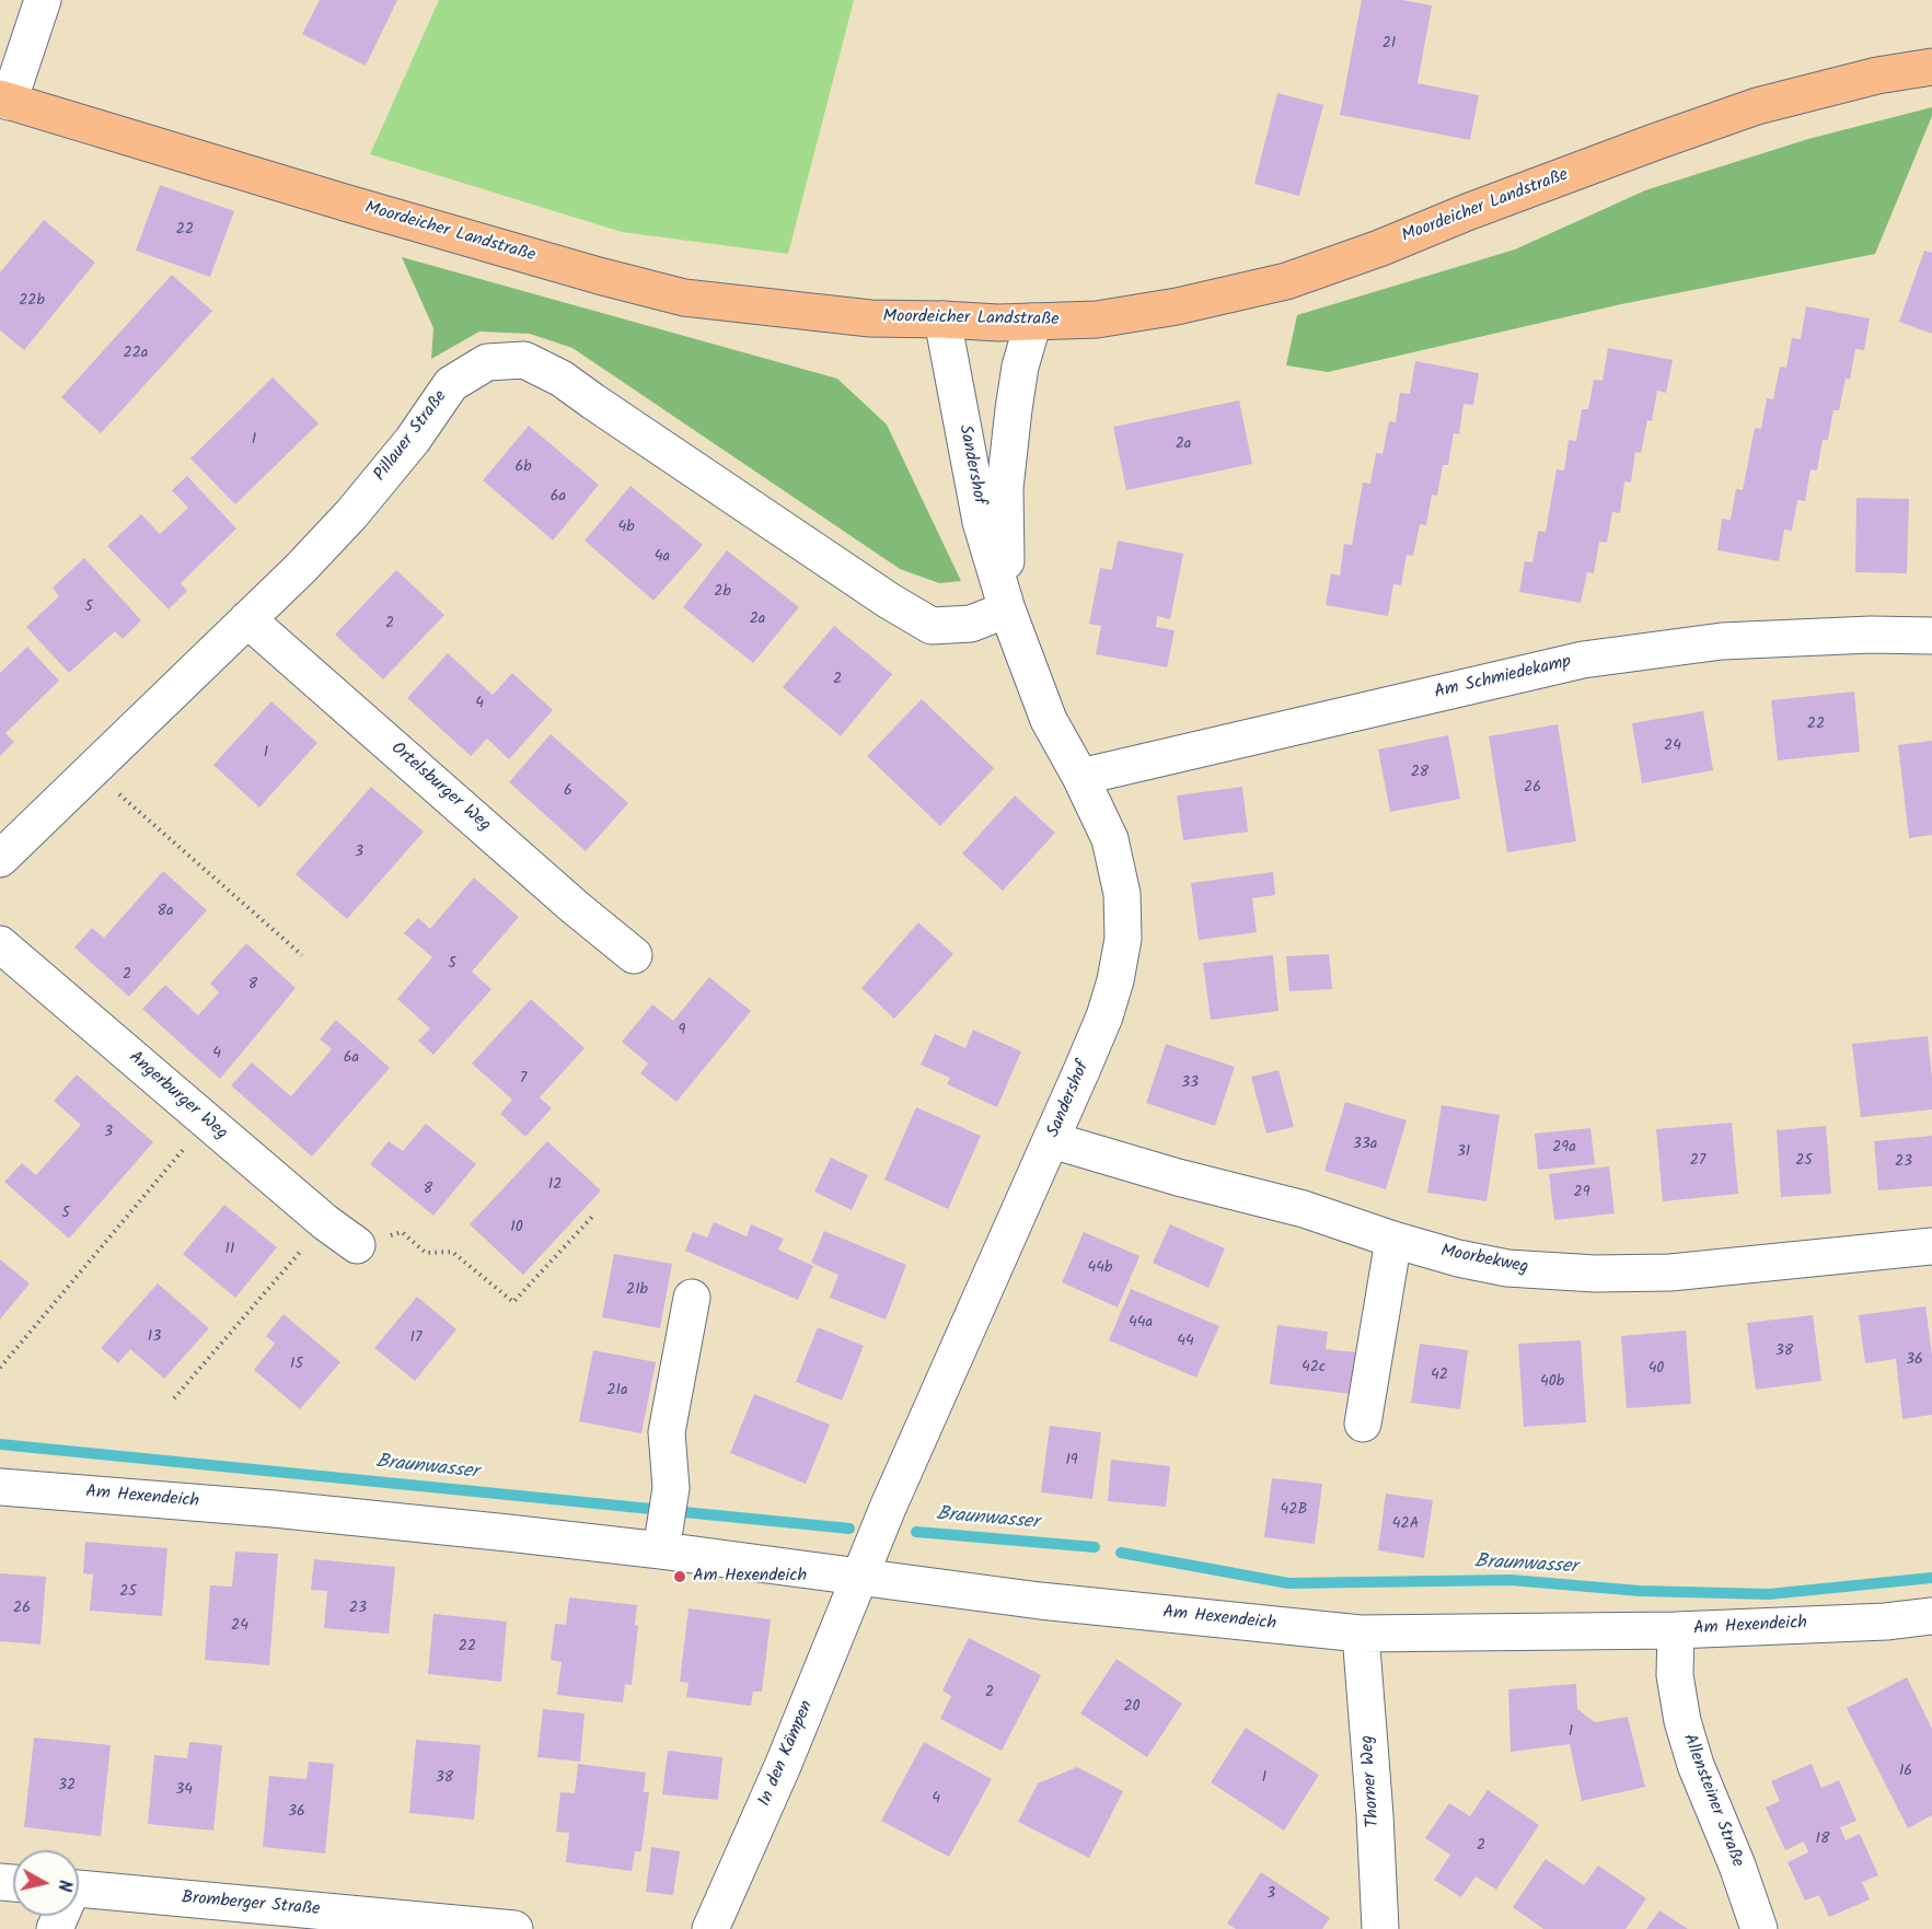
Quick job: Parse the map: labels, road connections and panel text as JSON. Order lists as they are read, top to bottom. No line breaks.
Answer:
{"streets":{"main road":["Moordeicher Landstraße"],"street":["Pillauer Straße","Sandershof","Am Schmiedekamp","Ortelsburger Weg","Angerburger Weg","Moorbekweg","Am Hexendeich","In den Kämpen","Thorner Weg","Allensteiner Straße","Bromberger Straße"]},"crossings":[["Moordeicher Landstraße","Sandershof"],["Pillauer Straße","Sandershof"],["Pillauer Straße","Ortelsburger Weg"],["Sandershof","Am Schmiedekamp"],["Sandershof","Moorbekweg"],["Sandershof","Am Hexendeich"],["Sandershof","In den Kämpen"],["Am Hexendeich","In den Kämpen"],["Am Hexendeich","Thorner Weg"],["Am Hexendeich","Allensteiner Straße"]],"water":["Braunwasser"],"places":["Am Hexendeich"],"house_numbers":["21","22","22b","22a","1","2a","6b","6a","4b","4a","2b","5","2a","2","2","4","22","24","1","28","26","6","3","8a","5","2","8","9","4","6a","7","33","3","33a","29a","31","27","25","23","12","8","29","5","10","11","44b","21b","44a","13","17","44","38","36","15","42c","40","42","40b","21a","19","42B","42A","25","26","23","24","22","2","20","1","16","38","1","32","34","4","36","18","2","3"],"north":"right"}
